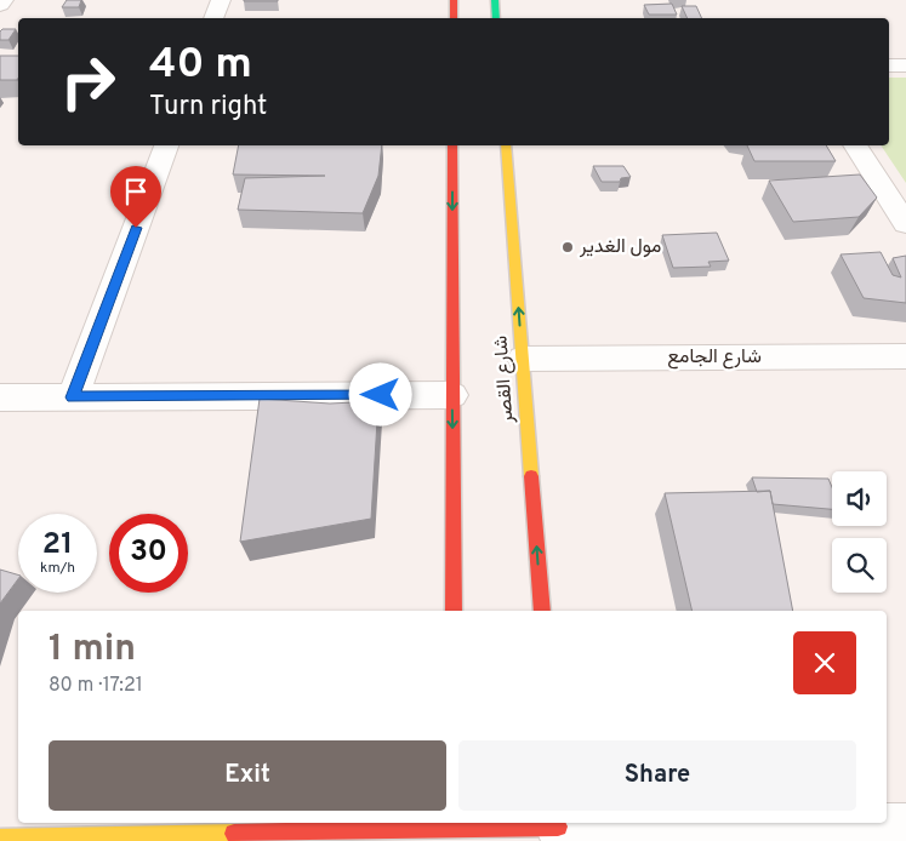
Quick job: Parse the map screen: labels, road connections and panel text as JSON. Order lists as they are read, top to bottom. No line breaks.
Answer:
{"streets":{"street":["شارع الجامع","شارع القصر"]},"crossings":[["شارع الجامع","شارع القصر"]],"places":["مول الغدير"],"page":{"turn":["40 m","Turn right"],"speed":"21 km/h","limit":"30","heading":["1 min","80 m · 17:21"],"buttons":["Exit","Share"]}}
